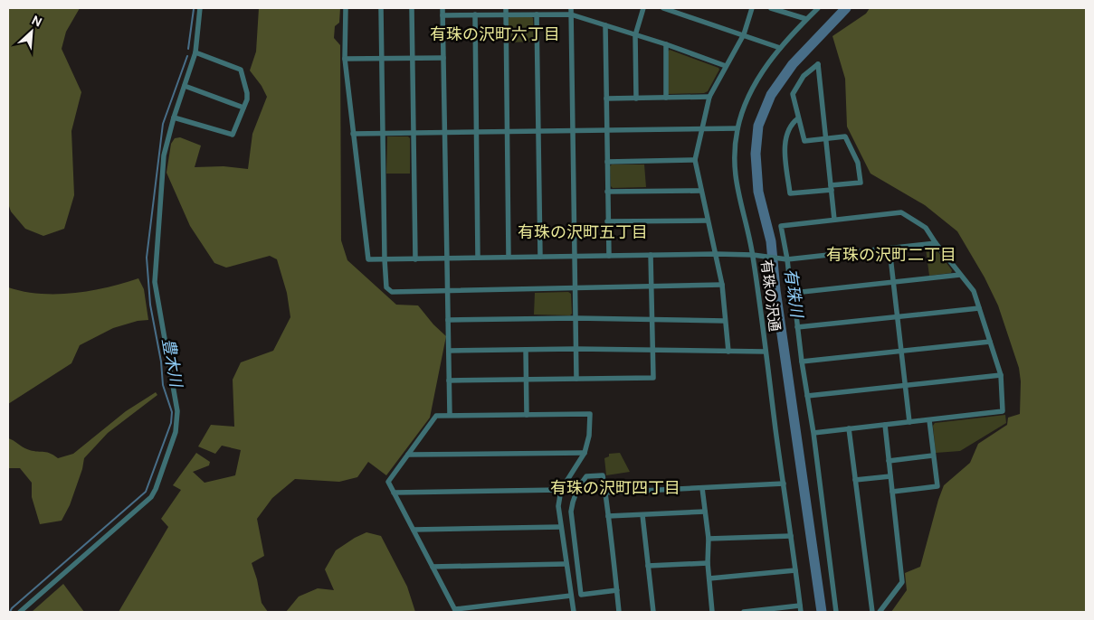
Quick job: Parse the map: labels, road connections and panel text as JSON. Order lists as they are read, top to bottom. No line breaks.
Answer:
{"streets":{"street":["有珠の沢通"]},"districts":["有珠の沢町六丁目","有珠の沢町五丁目","有珠の沢町二丁目","有珠の沢町四丁目"],"water":["有珠川","豊木川"],"north":"top right"}
